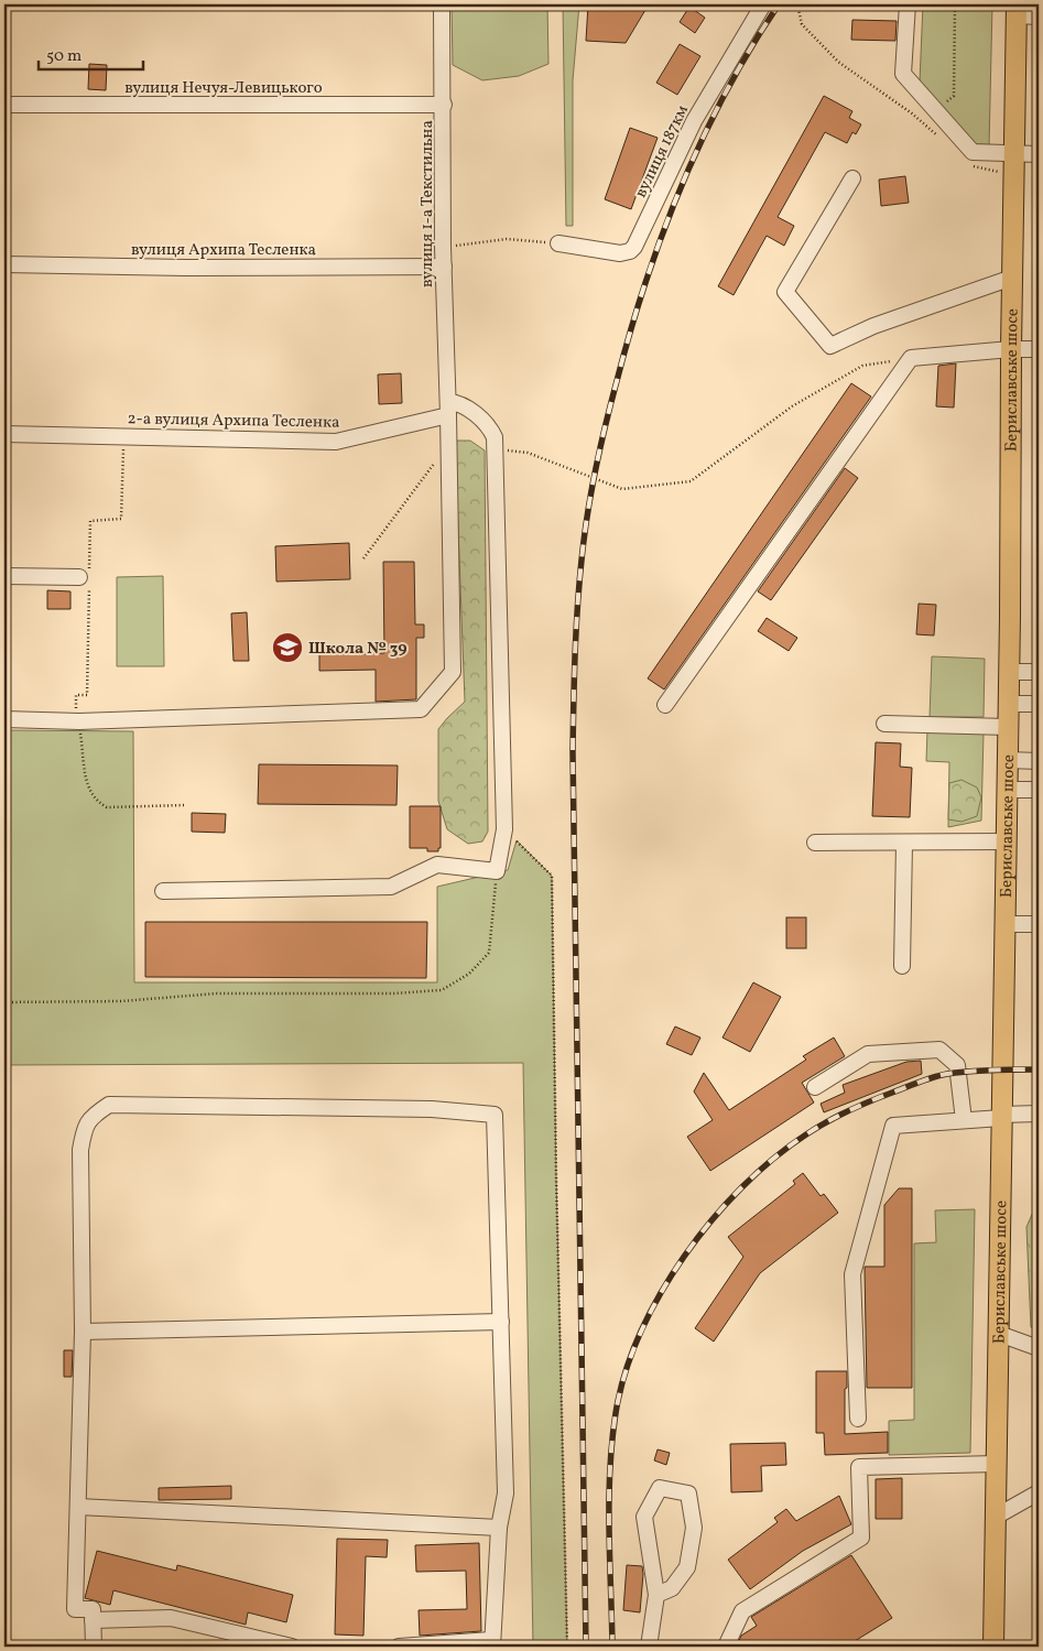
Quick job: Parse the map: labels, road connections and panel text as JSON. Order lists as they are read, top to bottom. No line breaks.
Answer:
{"streets":{"main road":["Бериславське шосе"],"street":["вулиця Нечуя-Левицького","вулиця 187км","вулиця 1-а Текстильна","вулиця Архипа Тесленка","2-а вулиця Архипа Тесленка"]},"crossings":[["вулиця Нечуя-Левицького","вулиця 1-а Текстильна"],["вулиця 1-а Текстильна","вулиця Архипа Тесленка"],["вулиця 1-а Текстильна","2-а вулиця Архипа Тесленка"]],"places":{"school or university":["Школа № 39"]},"scale_bar":"50 m"}
